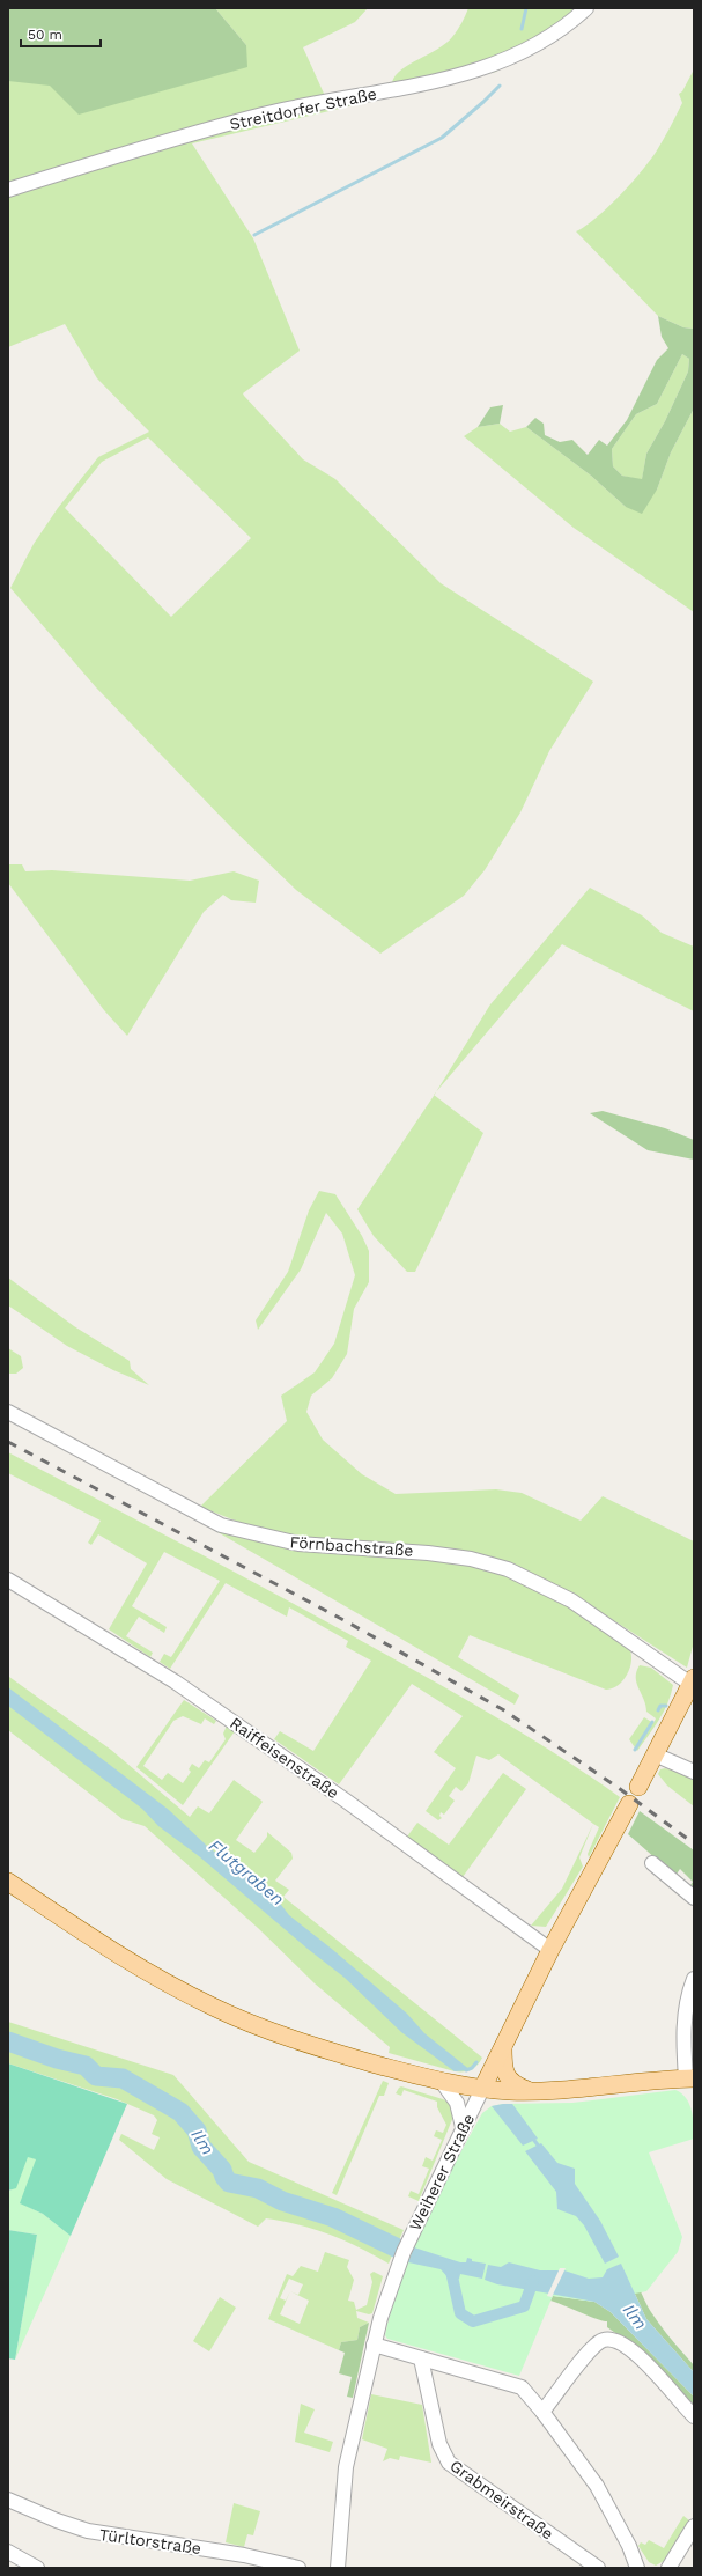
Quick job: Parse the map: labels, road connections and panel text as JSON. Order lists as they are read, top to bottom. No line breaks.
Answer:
{"streets":{"main road":["Weiherer Straße"],"street":["Streitdorfer Straße","Förnbachstraße","Raiffeisenstraße","Grabmeirstraße","Türltorstraße"]},"crossings":[["Raiffeisenstraße","Weiherer Straße"]],"water":["Flutgraben","Ilm"],"scale_bar":"50 m"}
